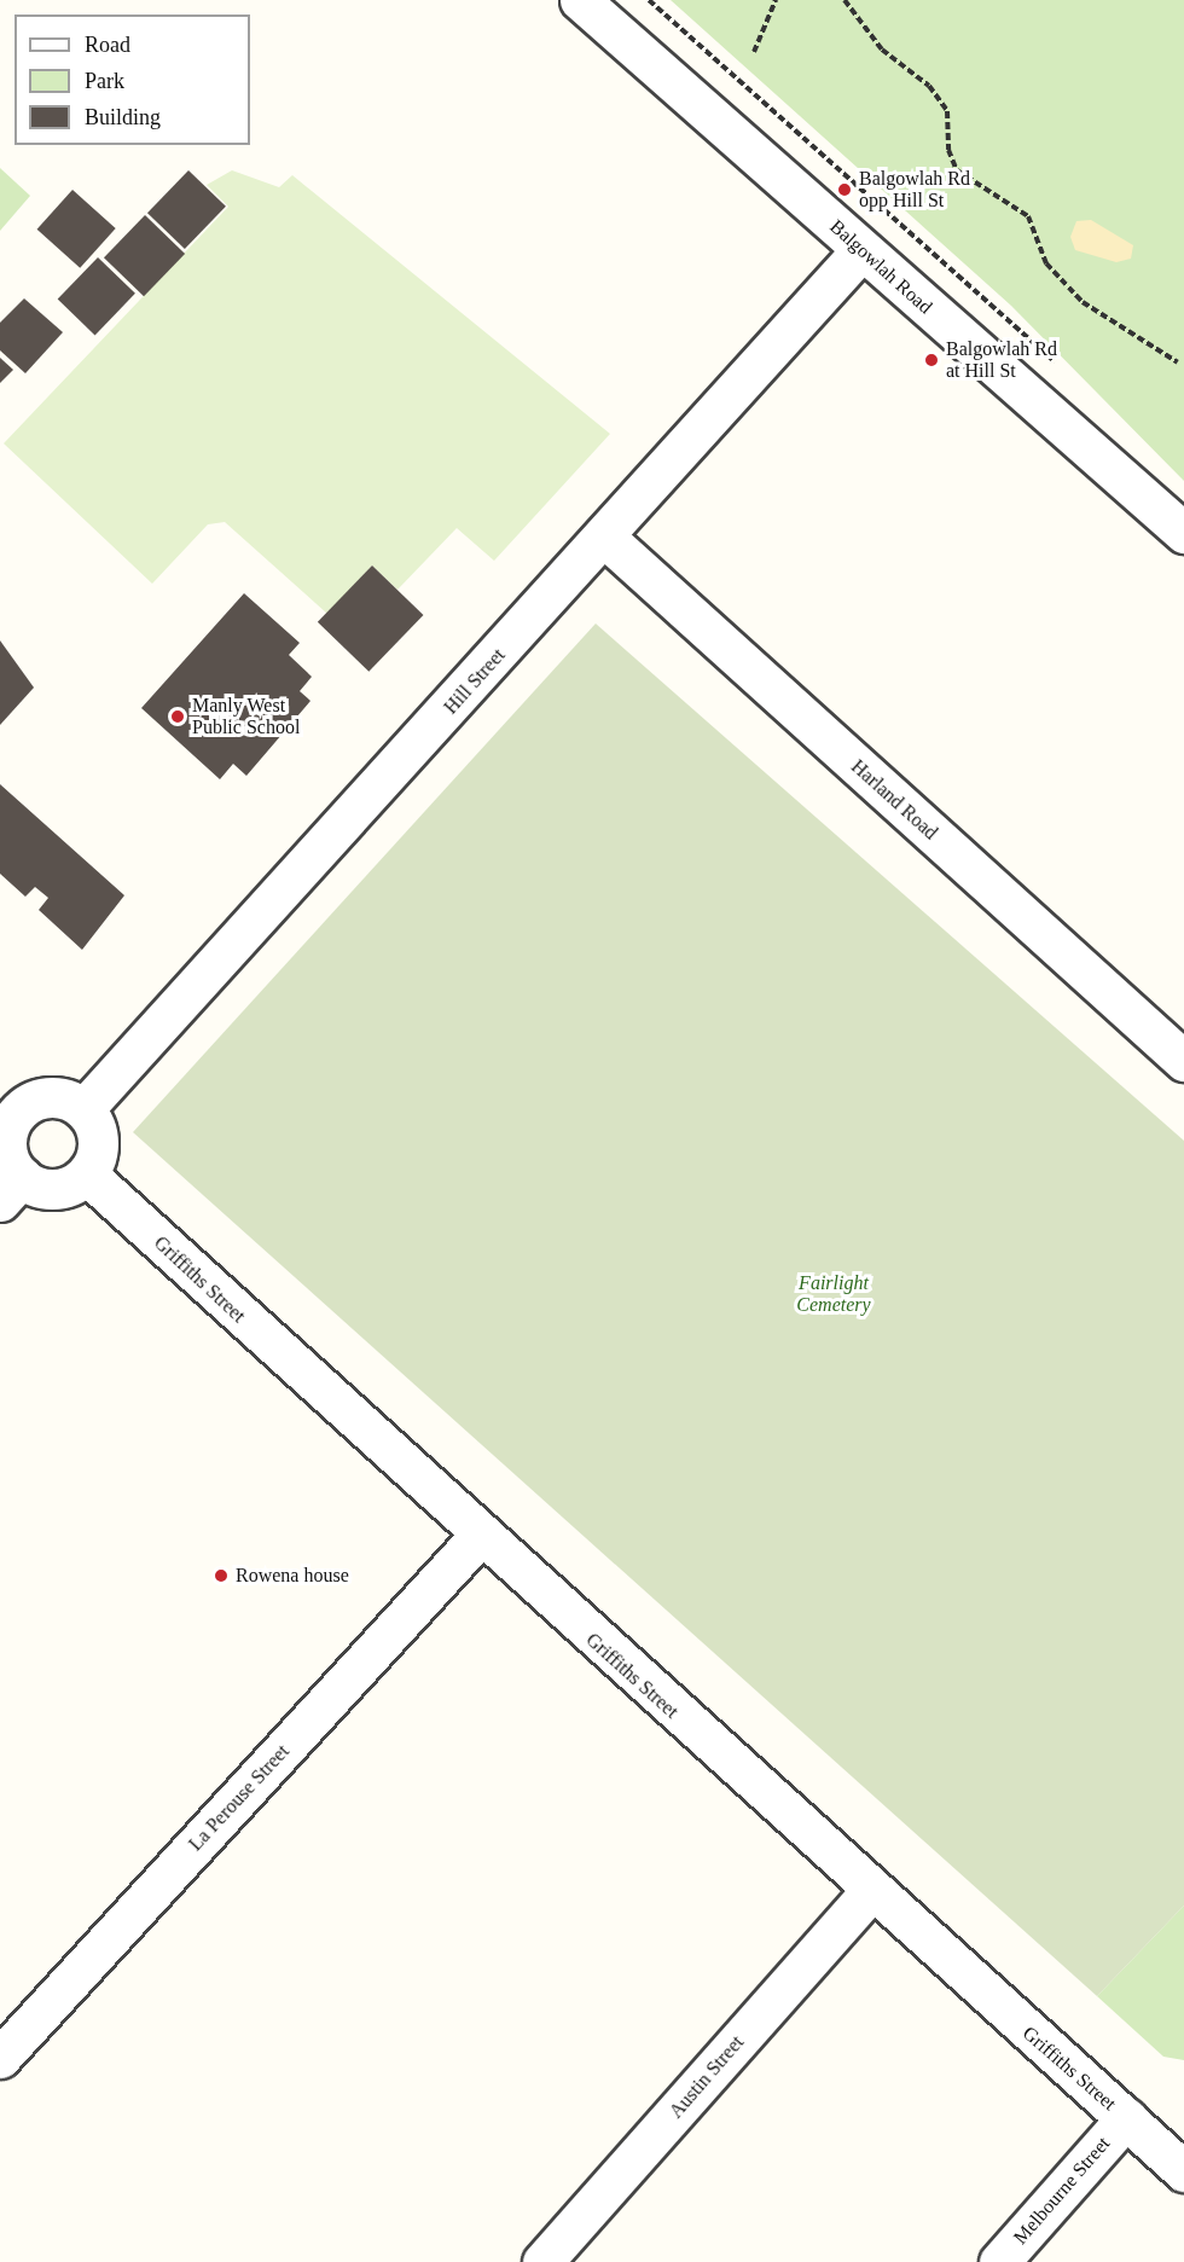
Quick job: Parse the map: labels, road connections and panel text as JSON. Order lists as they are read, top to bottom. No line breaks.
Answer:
{"streets":{"street":["Balgowlah Road","Hill Street","Harland Road","Griffiths Street","La Perouse Street","Austin Street","Melbourne Street"]},"crossings":[["Balgowlah Road","Hill Street"],["Hill Street","Harland Road"],["Hill Street","Griffiths Street"],["Griffiths Street","La Perouse Street"],["Griffiths Street","Austin Street"],["Griffiths Street","Melbourne Street"]],"parks":["Fairlight Cemetery"],"places":["Balgowlah Rd opp Hill St","Balgowlah Rd at Hill St","Manly West Public School","Rowena house"],"legend":["Road","Park","Building"]}
